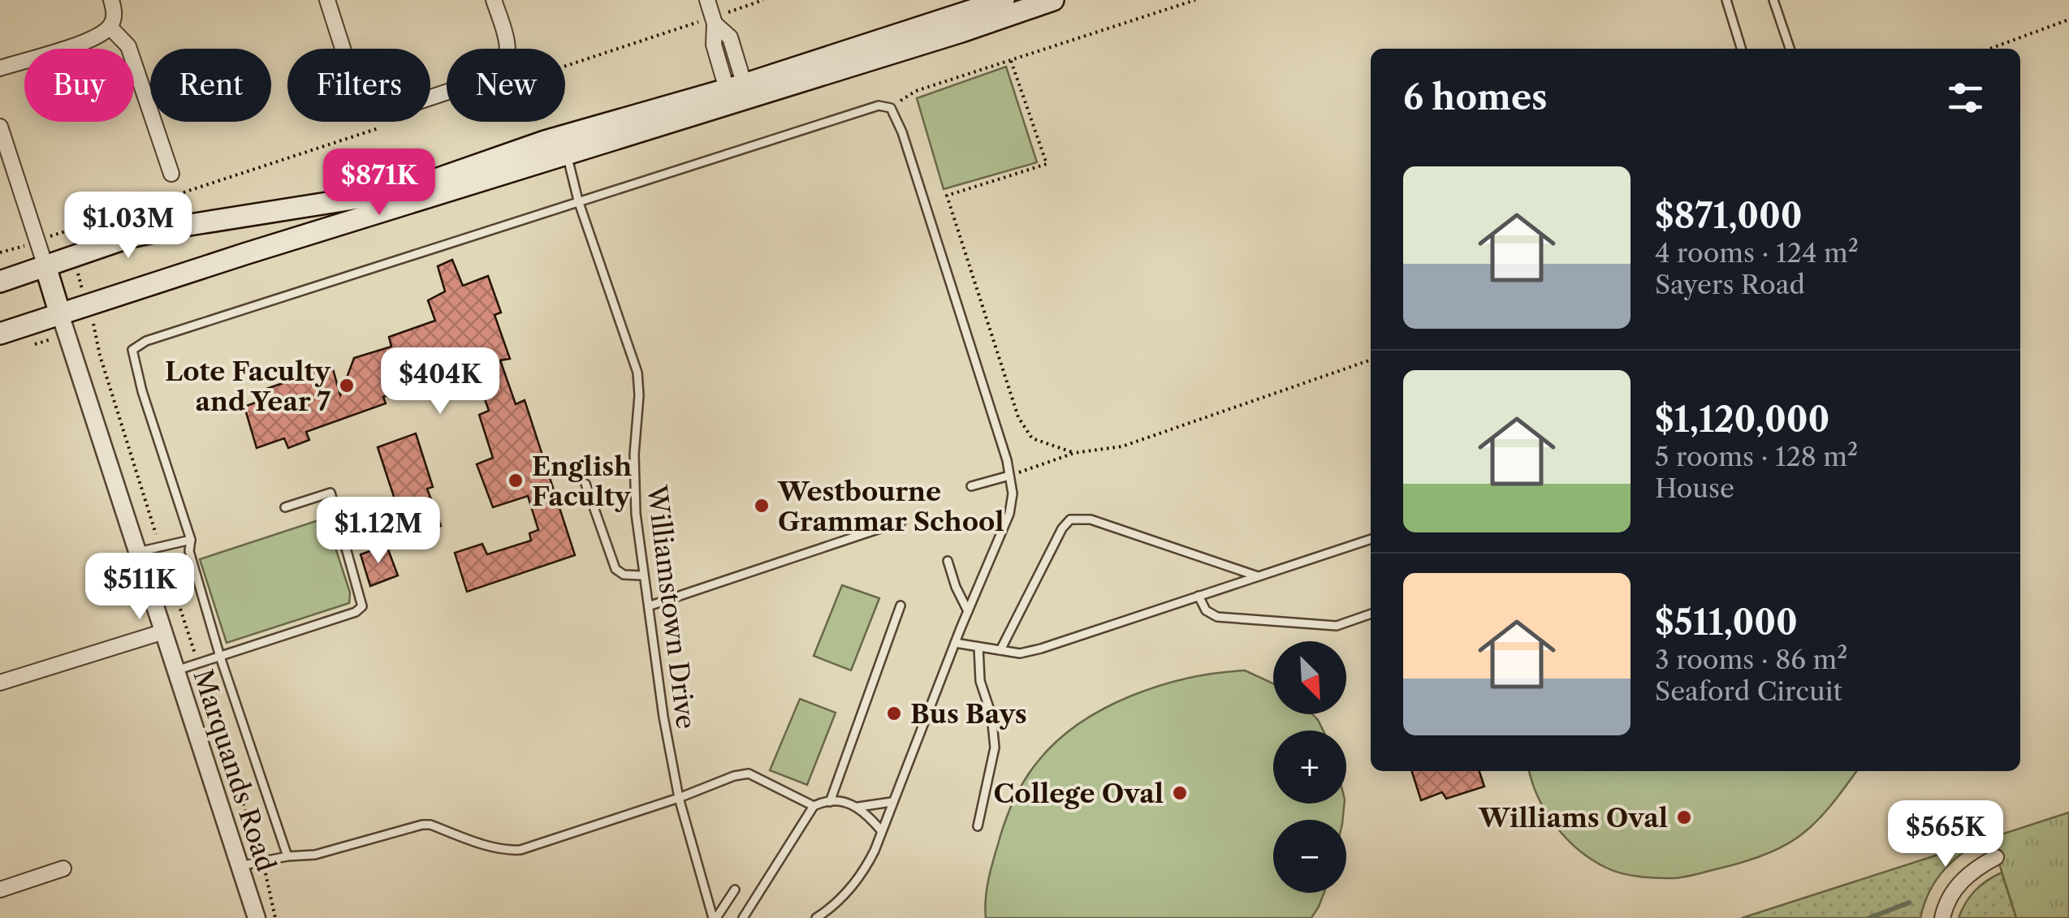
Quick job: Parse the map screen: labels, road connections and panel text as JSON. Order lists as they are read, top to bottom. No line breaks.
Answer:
{"streets":{"street":["Marquands Road"],"lane":["Williamstown Drive"]},"places":["Lote Faculty and Year 7","English Faculty","Westbourne Grammar School","Bus Bays","College Oval","Williams Oval"],"north":"bottom right","page":{"chip":["Buy","Rent","Filters","New"],"heading":"6 homes","list":[{"name":"$871,000","note":"4 rooms · 124 m² · Sayers Road"},{"name":"$1,120,000","note":"5 rooms · 128 m² · House"},{"name":"$511,000","note":"3 rooms · 86 m² · Seaford Circuit"}],"price":["$871K","$1.03M","$404K","$1.12M","$511K","$565K"],"map_buttons":["+","−"]}}
